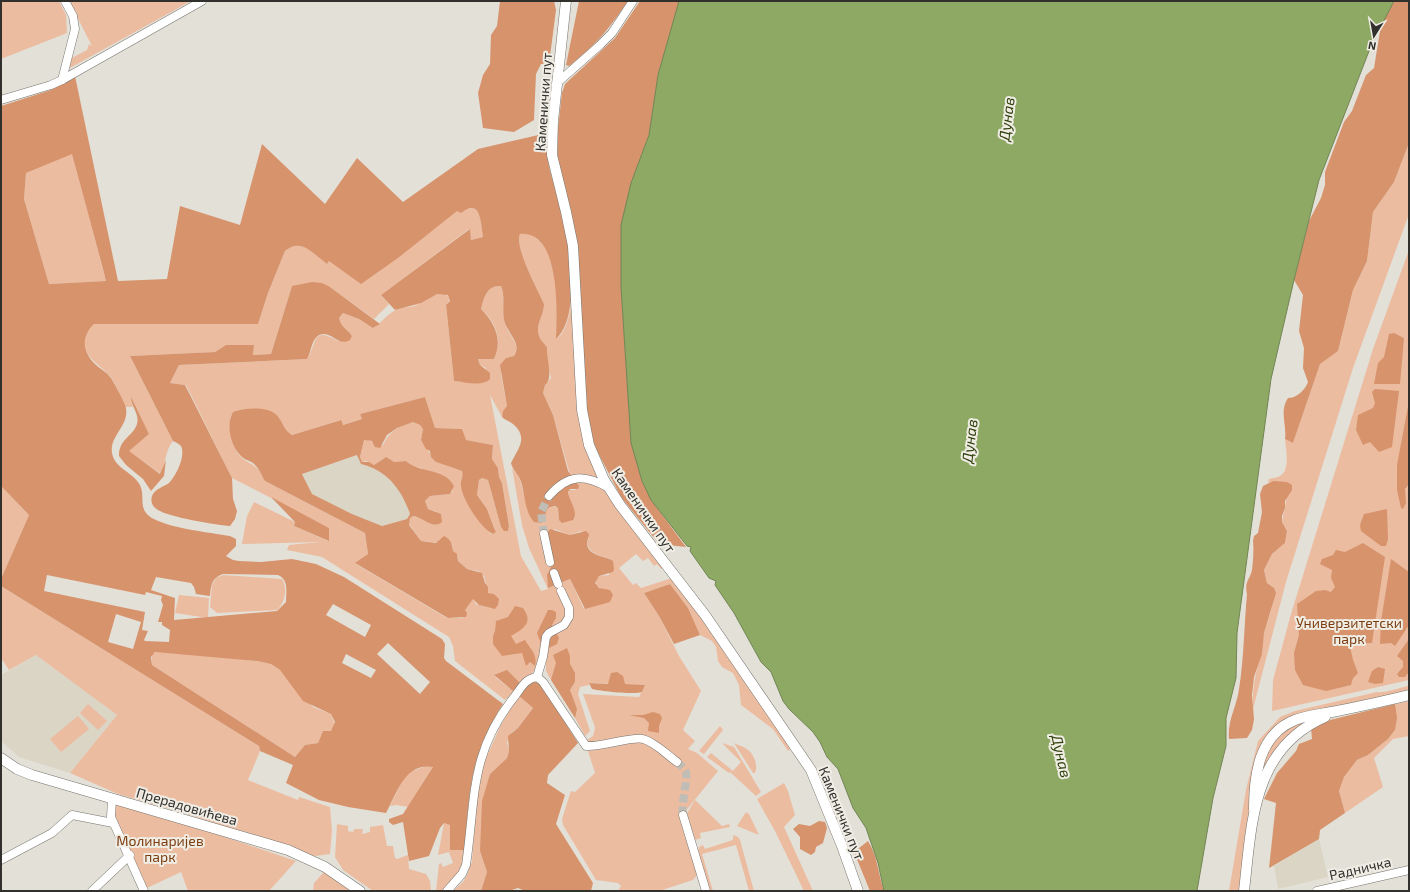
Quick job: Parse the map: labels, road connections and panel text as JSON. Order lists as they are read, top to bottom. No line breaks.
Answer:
{"streets":{"main road":["Каменички пут","Прерадовићева"],"street":["Радничка"]},"water":["Дунав"],"parks":["Универзитетски парк","Молинаријев парк"],"north":"bottom"}
